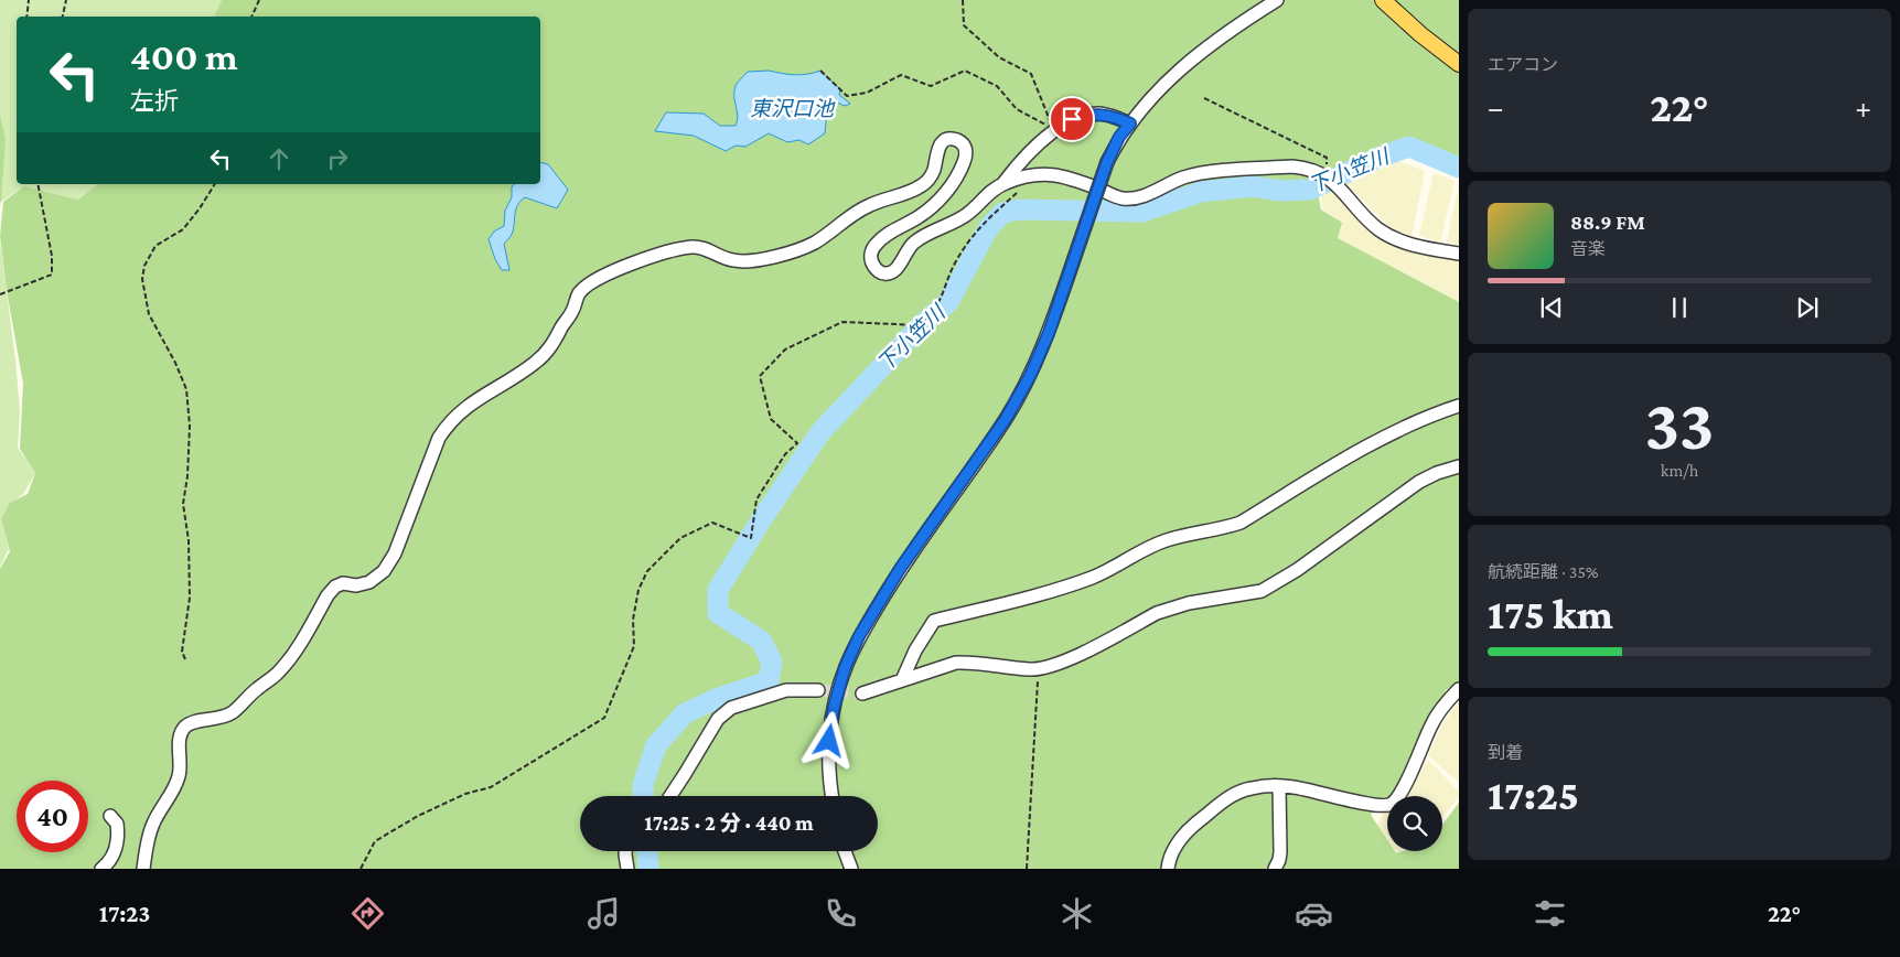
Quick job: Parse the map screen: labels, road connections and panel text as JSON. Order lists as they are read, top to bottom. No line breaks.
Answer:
{"water":["東沢口池","下小笠川"],"page":{"tile":["エアコン",["33","km/h"],["航続距離 · 35%","175 km"],["到着","17:25"]],"turn":["400 m","左折"],"heat":["−","22°","+"],"song":["88.9 FM","音楽"],"limit":"40","trip":"17:25 · 2 分 · 440 m","tabs":["17:23","22°"]}}
